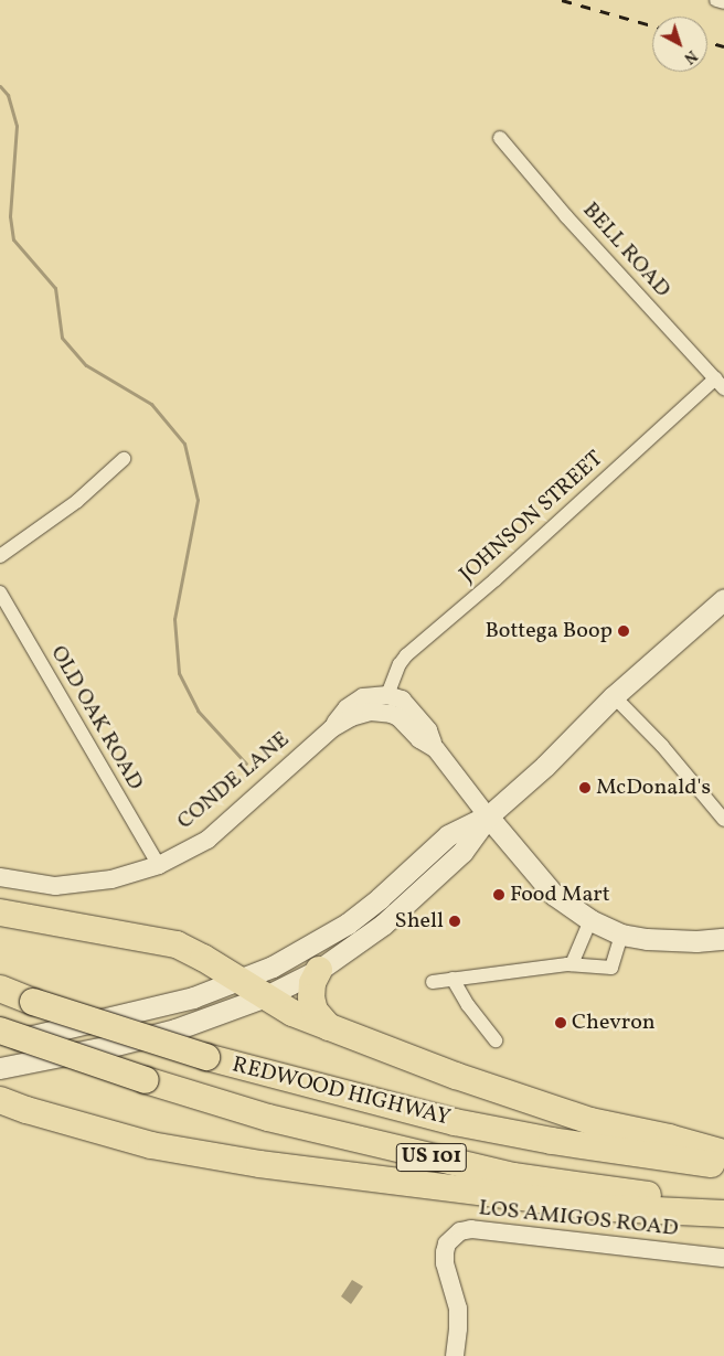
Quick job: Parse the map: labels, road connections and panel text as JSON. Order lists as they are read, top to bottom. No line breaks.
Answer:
{"streets":{"highway":["REDWOOD HIGHWAY","US 101"],"street":["BELL ROAD","JOHNSON STREET","OLD OAK ROAD","CONDE LANE","LOS AMIGOS ROAD"]},"crossings":[["BELL ROAD","JOHNSON STREET"],["JOHNSON STREET","CONDE LANE"],["OLD OAK ROAD","CONDE LANE"]],"places":["Bottega Boop","McDonald's","Food Mart","Shell","Chevron"],"north":"bottom right"}
